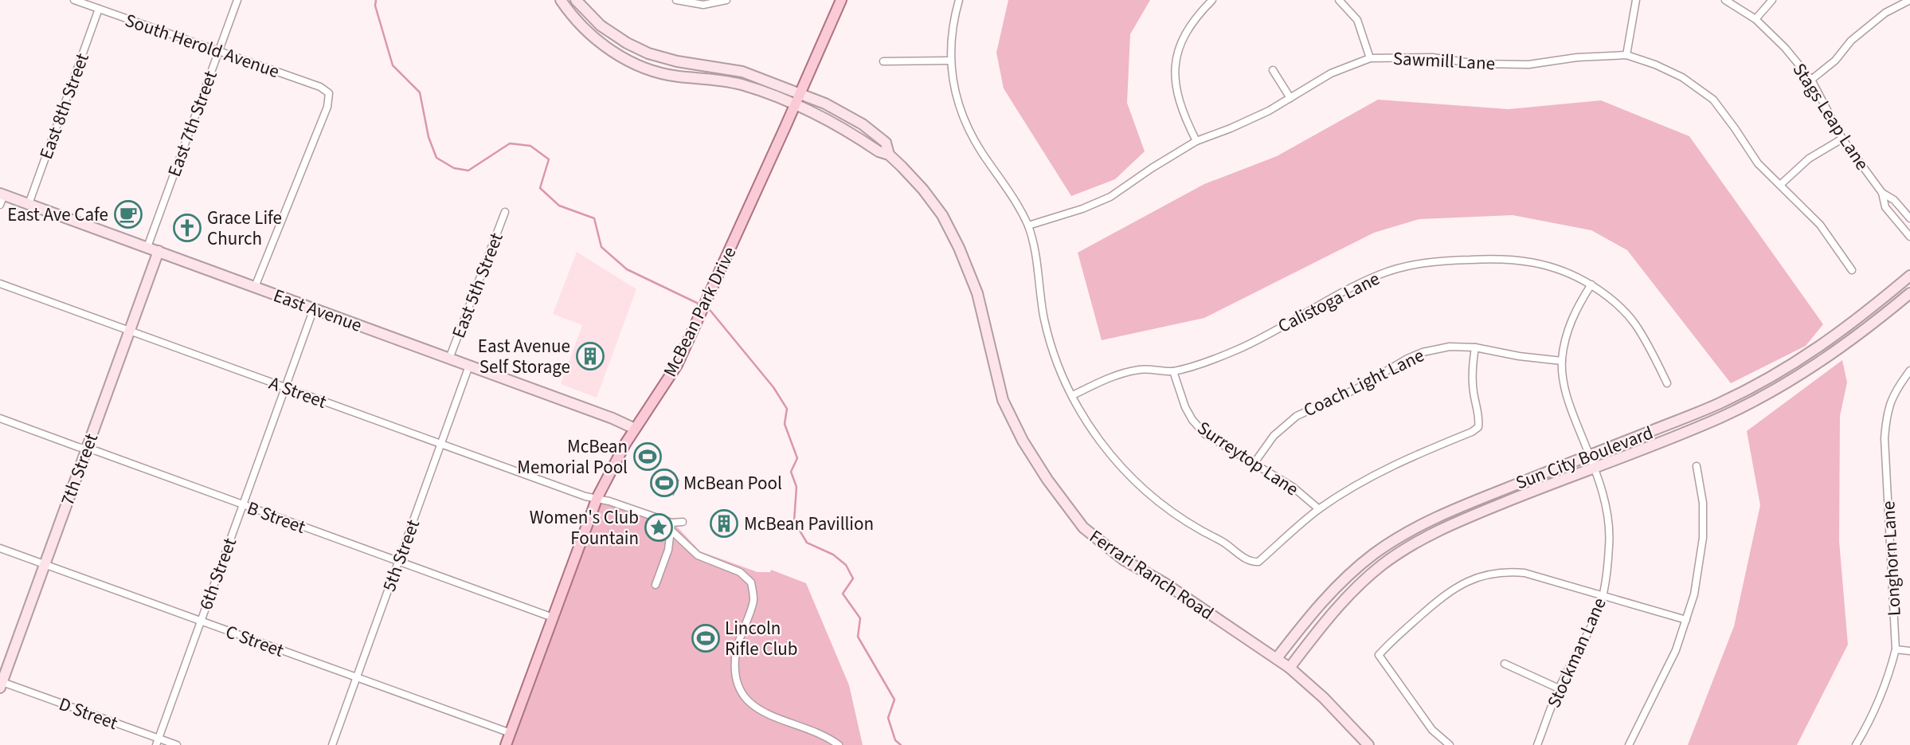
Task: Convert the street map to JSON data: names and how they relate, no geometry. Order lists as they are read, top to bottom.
{
  "streets": {
    "main road": ["McBean Park Drive"],
    "street": [
      "South Herold Avenue",
      "Sawmill Lane",
      "East 8th Street",
      "Stags Leap Lane",
      "East 7th Street",
      "East 5th Street",
      "Calistoga Lane",
      "East Avenue",
      "Coach Light Lane",
      "A Street",
      "Sun City Boulevard",
      "Surreytop Lane",
      "7th Street",
      "B Street",
      "5th Street",
      "Longhorn Lane",
      "6th Street",
      "Ferrari Ranch Road",
      "C Street",
      "Stockman Lane",
      "D Street"
    ]
  },
  "crossings": [
    ["South Herold Avenue", "East 8th Street"],
    ["South Herold Avenue", "East 7th Street"],
    ["South Herold Avenue", "East Avenue"],
    ["East 8th Street", "East Avenue"],
    ["East 7th Street", "East Avenue"],
    ["East 5th Street", "East Avenue"],
    ["Calistoga Lane", "Surreytop Lane"],
    ["Calistoga Lane", "Stockman Lane"],
    ["East Avenue", "McBean Park Drive"],
    ["East Avenue", "7th Street"],
    ["East Avenue", "5th Street"],
    ["East Avenue", "6th Street"],
    ["McBean Park Drive", "A Street"],
    ["McBean Park Drive", "B Street"],
    ["McBean Park Drive", "Ferrari Ranch Road"],
    ["McBean Park Drive", "C Street"],
    ["Coach Light Lane", "Surreytop Lane"],
    ["Coach Light Lane", "Stockman Lane"],
    ["A Street", "7th Street"],
    ["A Street", "5th Street"],
    ["A Street", "6th Street"],
    ["Sun City Boulevard", "Ferrari Ranch Road"],
    ["Sun City Boulevard", "Stockman Lane"],
    ["7th Street", "B Street"],
    ["7th Street", "C Street"],
    ["7th Street", "D Street"],
    ["B Street", "5th Street"],
    ["B Street", "6th Street"],
    ["5th Street", "C Street"],
    ["6th Street", "C Street"],
    ["6th Street", "D Street"]
  ],
  "places": {
    "cafe": ["East Ave Cafe"],
    "church": ["Grace Life Church"],
    "building": ["East Avenue Self Storage", "McBean Pavillion"],
    "sports": ["McBean Memorial Pool", "McBean Pool", "Lincoln Rifle Club"],
    "place": ["Women's Club Fountain"]
  }
}
